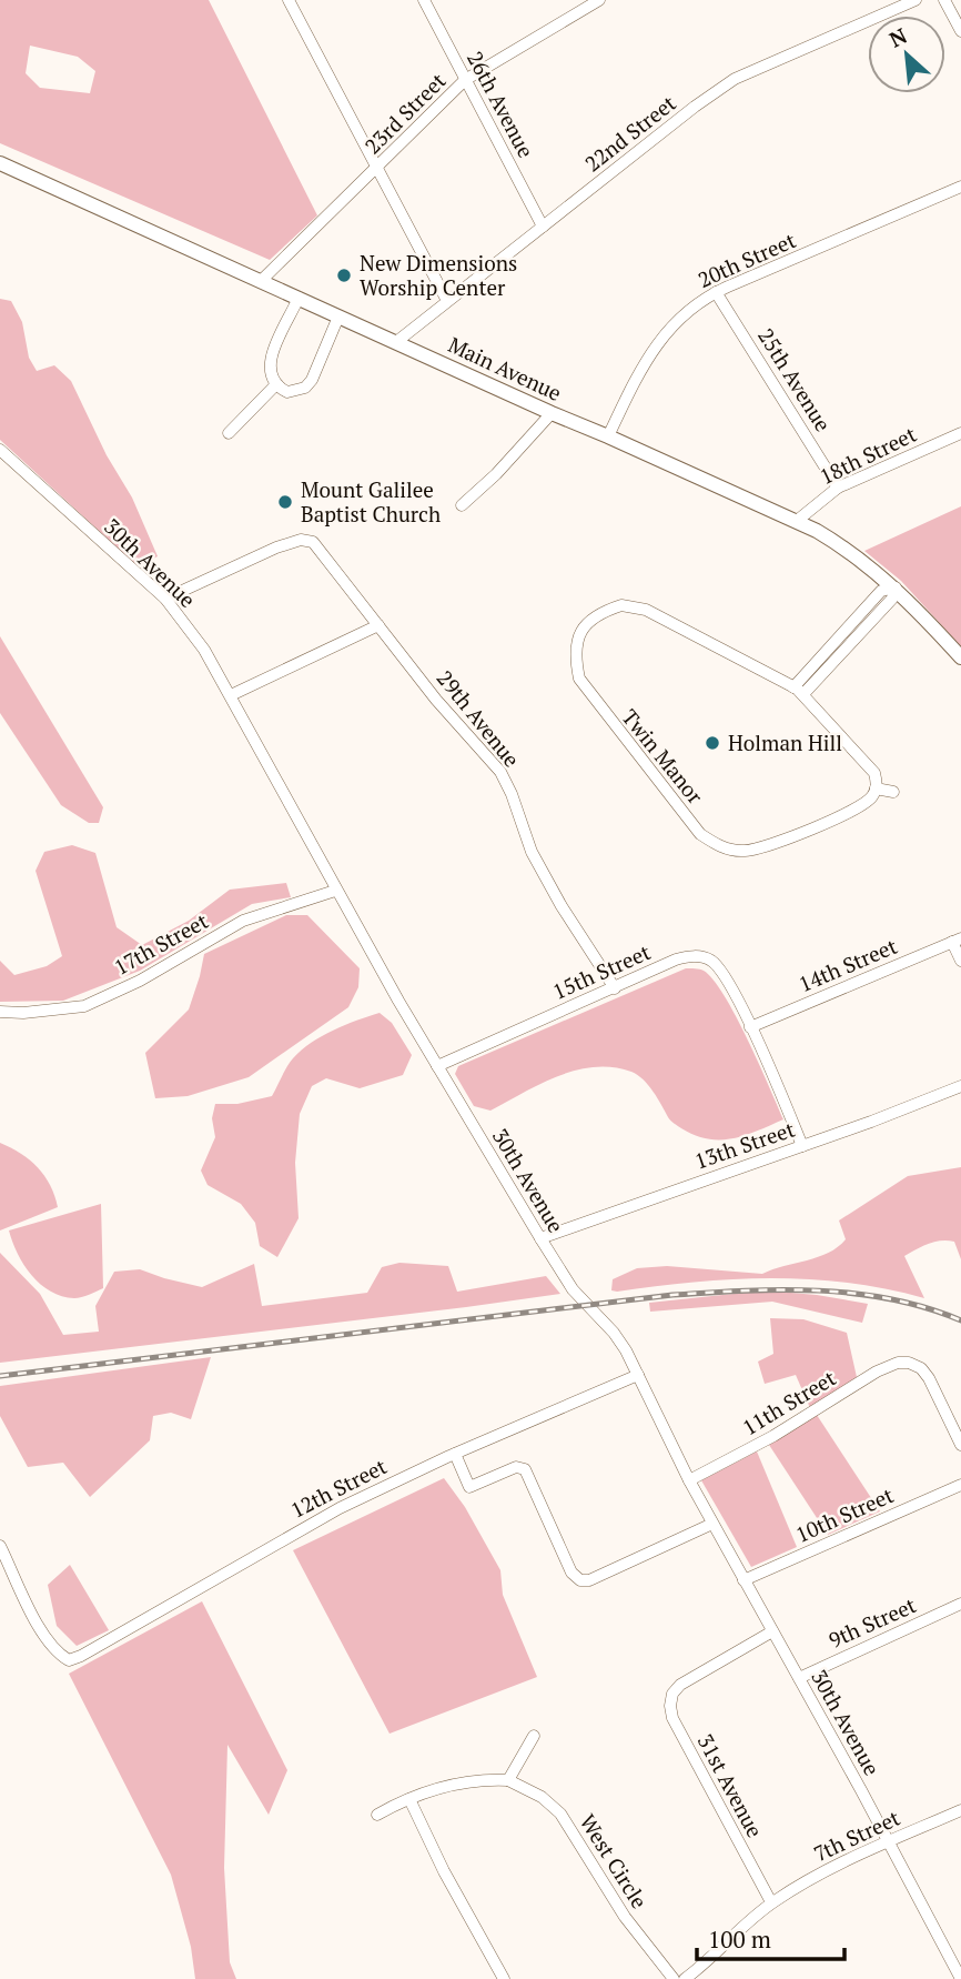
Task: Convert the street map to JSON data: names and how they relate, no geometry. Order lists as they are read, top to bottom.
{
  "streets": {
    "main road": ["Main Avenue"],
    "street": [
      "26th Avenue",
      "23rd Street",
      "22nd Street",
      "20th Street",
      "25th Avenue",
      "18th Street",
      "30th Avenue",
      "29th Avenue",
      "Twin Manor",
      "17th Street",
      "14th Street",
      "15th Street",
      "13th Street",
      "11th Street",
      "12th Street",
      "10th Street",
      "9th Street",
      "31st Avenue",
      "7th Street",
      "West Circle"
    ]
  },
  "crossings": [
    ["26th Avenue", "23rd Street"],
    ["26th Avenue", "22nd Street"],
    ["23rd Street", "Main Avenue"],
    ["22nd Street", "Main Avenue"],
    ["20th Street", "Main Avenue"],
    ["20th Street", "25th Avenue"],
    ["Main Avenue", "18th Street"],
    ["25th Avenue", "18th Street"],
    ["30th Avenue", "29th Avenue"],
    ["30th Avenue", "17th Street"],
    ["30th Avenue", "15th Street"],
    ["30th Avenue", "13th Street"],
    ["30th Avenue", "11th Street"],
    ["30th Avenue", "12th Street"],
    ["30th Avenue", "10th Street"],
    ["30th Avenue", "9th Street"],
    ["30th Avenue", "31st Avenue"],
    ["30th Avenue", "7th Street"],
    ["29th Avenue", "15th Street"],
    ["14th Street", "15th Street"],
    ["31st Avenue", "7th Street"]
  ],
  "places": ["New Dimensions Worship Center", "Mount Galilee Baptist Church", "Holman Hill"],
  "scale_bar": "100 m",
  "north": "top left"
}
